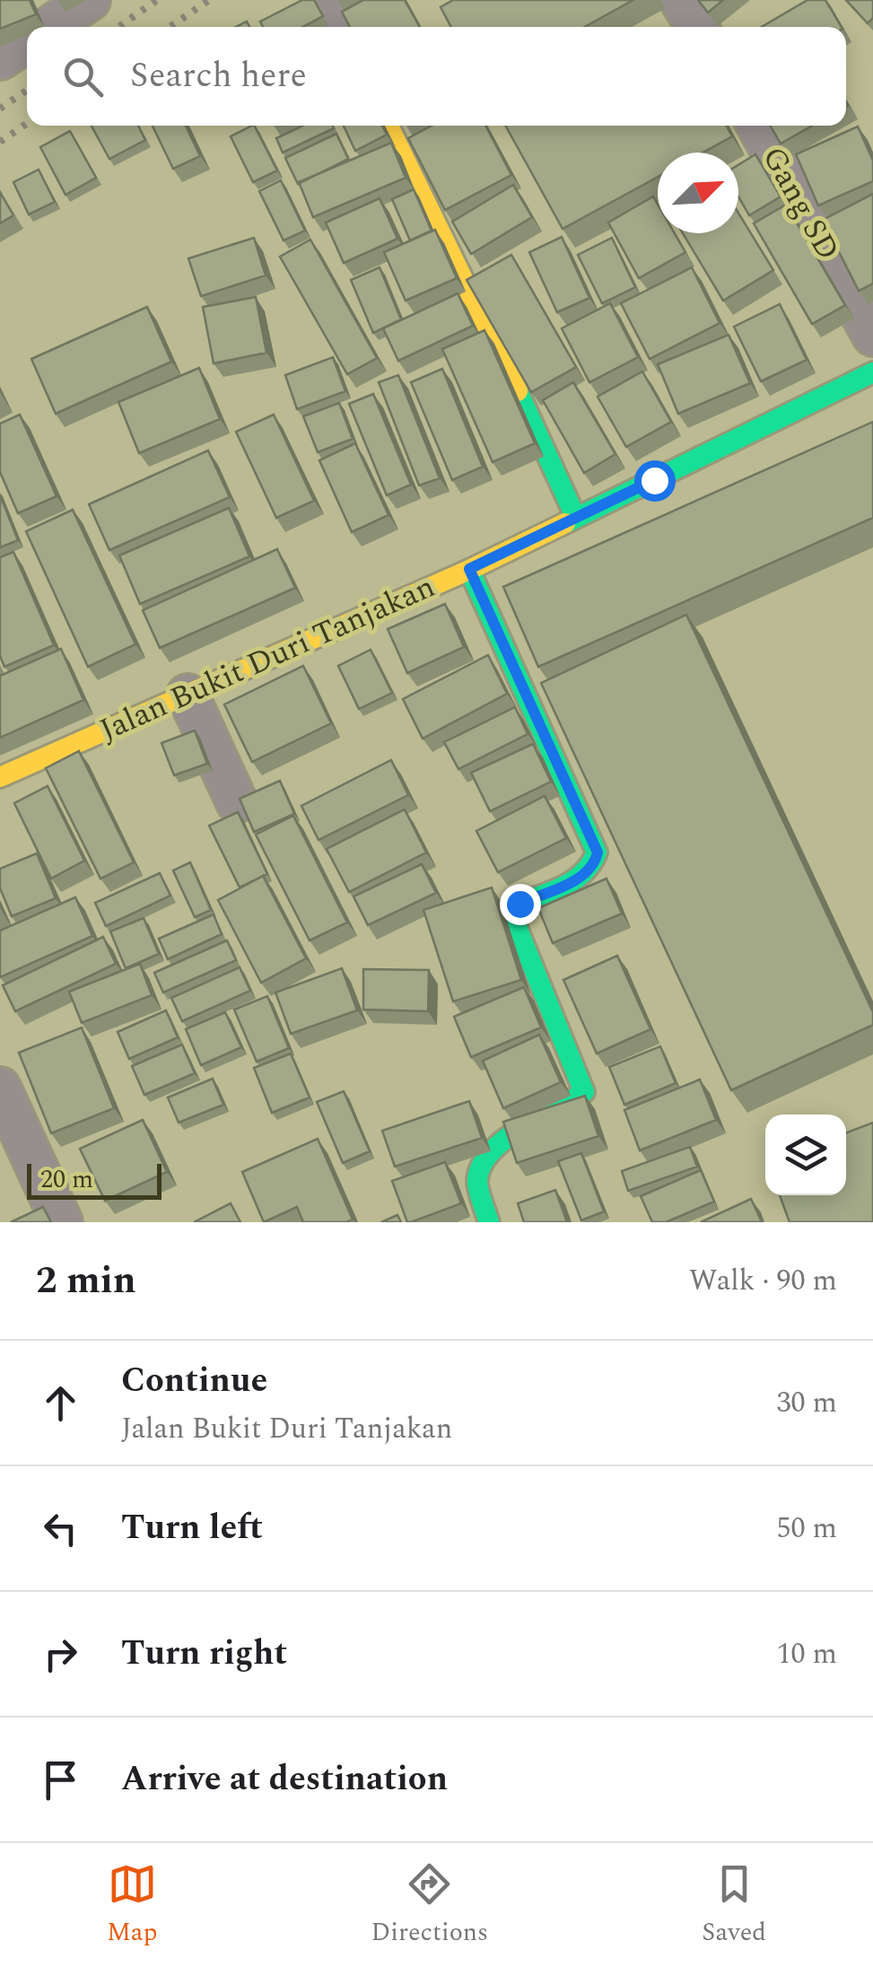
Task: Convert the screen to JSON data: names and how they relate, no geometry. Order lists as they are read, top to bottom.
{
  "streets": {
    "street": ["Gang SD", "Jalan Bukit Duri Tanjakan"]
  },
  "scale_bar": "20 m",
  "north": "top right",
  "page": {
    "search": "Search here",
    "scale": "20 m",
    "heading": ["2 min", "Walk · 90 m"],
    "list": [
      ["Continue", "Jalan Bukit Duri Tanjakan", "30 m"],
      ["Turn left", "50 m"],
      ["Turn right", "10 m"],
      "Arrive at destination"
    ],
    "nav": ["Map", "Directions", "Saved"]
  }
}
